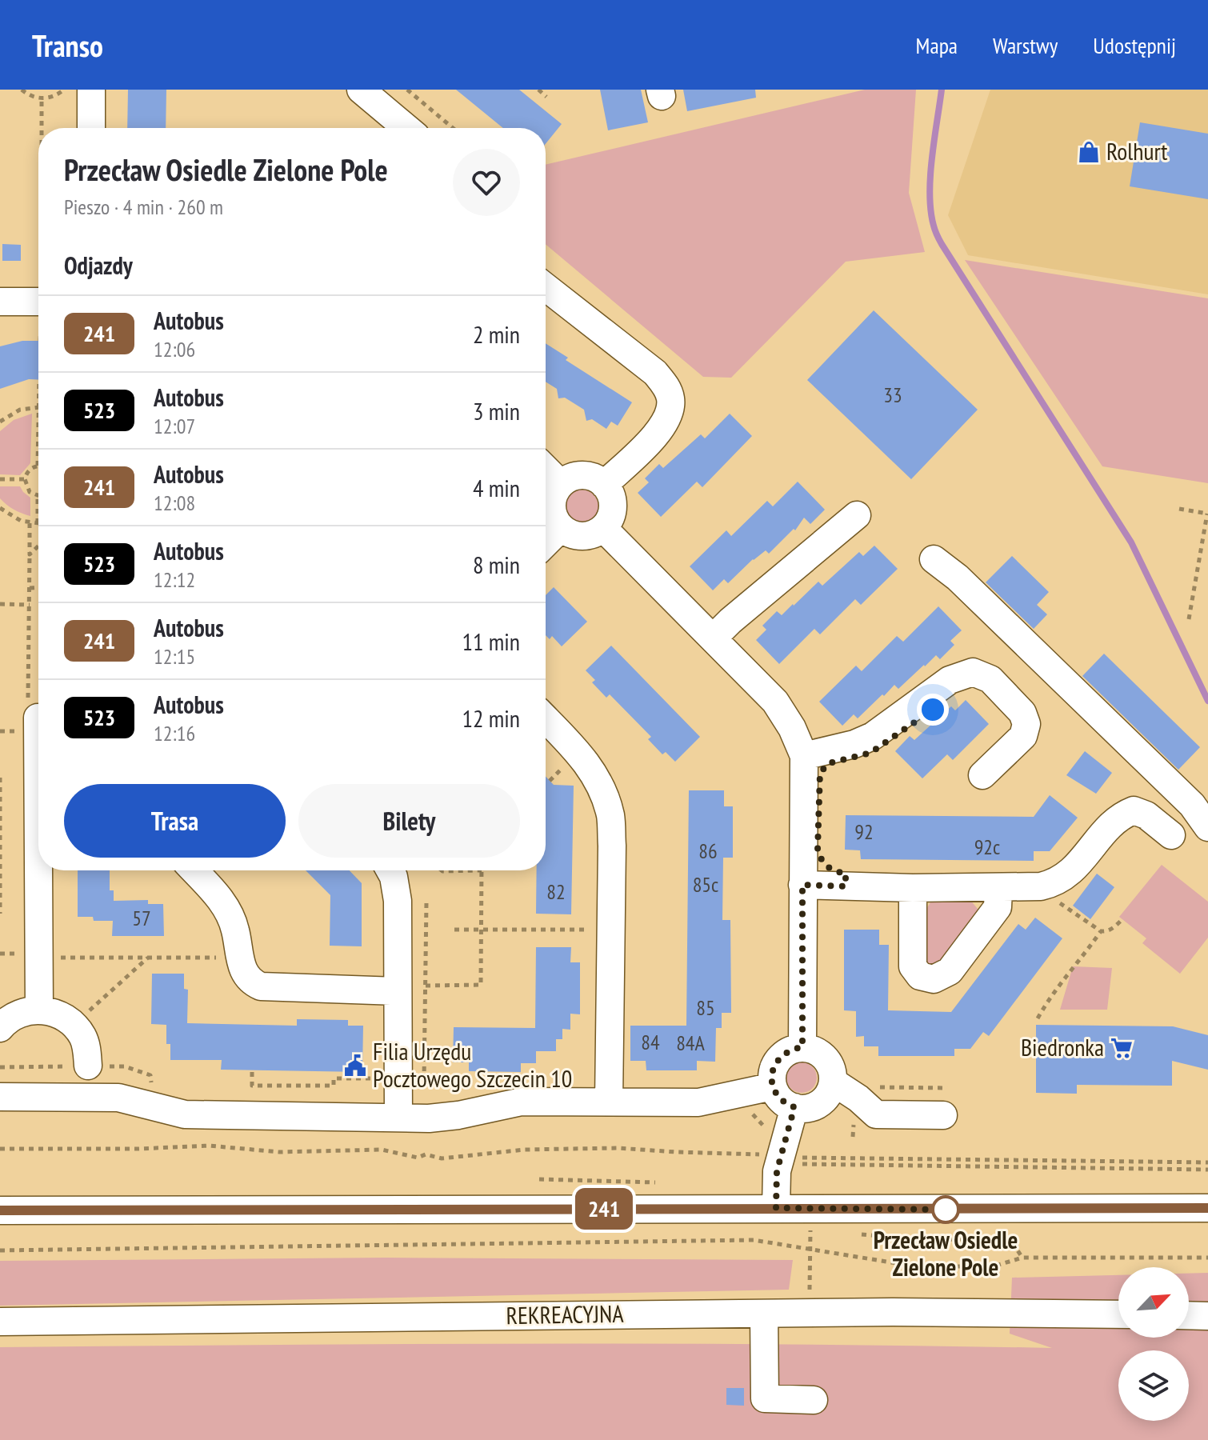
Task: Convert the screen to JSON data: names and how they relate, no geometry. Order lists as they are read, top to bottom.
{
  "streets": {
    "street": ["REKREACYJNA"]
  },
  "places": {
    "shop": ["Rolhurt"],
    "supermarket": ["Biedronka"],
    "public building": ["Filia Urzędu Pocztowego Szczecin 10"],
    "other": ["Przecław Osiedle Zielone Pole"]
  },
  "lines": ["bus line 241"],
  "house_numbers": [
    "33",
    "92",
    "92c",
    "86",
    "85c",
    "82",
    "57",
    "85",
    "84",
    "84A"
  ],
  "north": "top right",
  "page": {
    "header": "Transo",
    "nav": ["Mapa", "Warstwy", "Udostępnij"],
    "on_map": "241",
    "heading": [
      ["Przecław Osiedle Zielone Pole", "Pieszo · 4 min · 260 m"],
      "Odjazdy"
    ],
    "list": [
      {
        "mark": "241",
        "name": "Autobus",
        "note": "12:06",
        "value": "2 min"
      },
      {
        "mark": "523",
        "name": "Autobus",
        "note": "12:07",
        "value": "3 min"
      },
      {
        "mark": "241",
        "name": "Autobus",
        "note": "12:08",
        "value": "4 min"
      },
      {
        "mark": "523",
        "name": "Autobus",
        "note": "12:12",
        "value": "8 min"
      },
      {
        "mark": "241",
        "name": "Autobus",
        "note": "12:15",
        "value": "11 min"
      },
      {
        "mark": "523",
        "name": "Autobus",
        "note": "12:16",
        "value": "12 min"
      }
    ],
    "buttons": ["Trasa", "Bilety"]
  }
}
